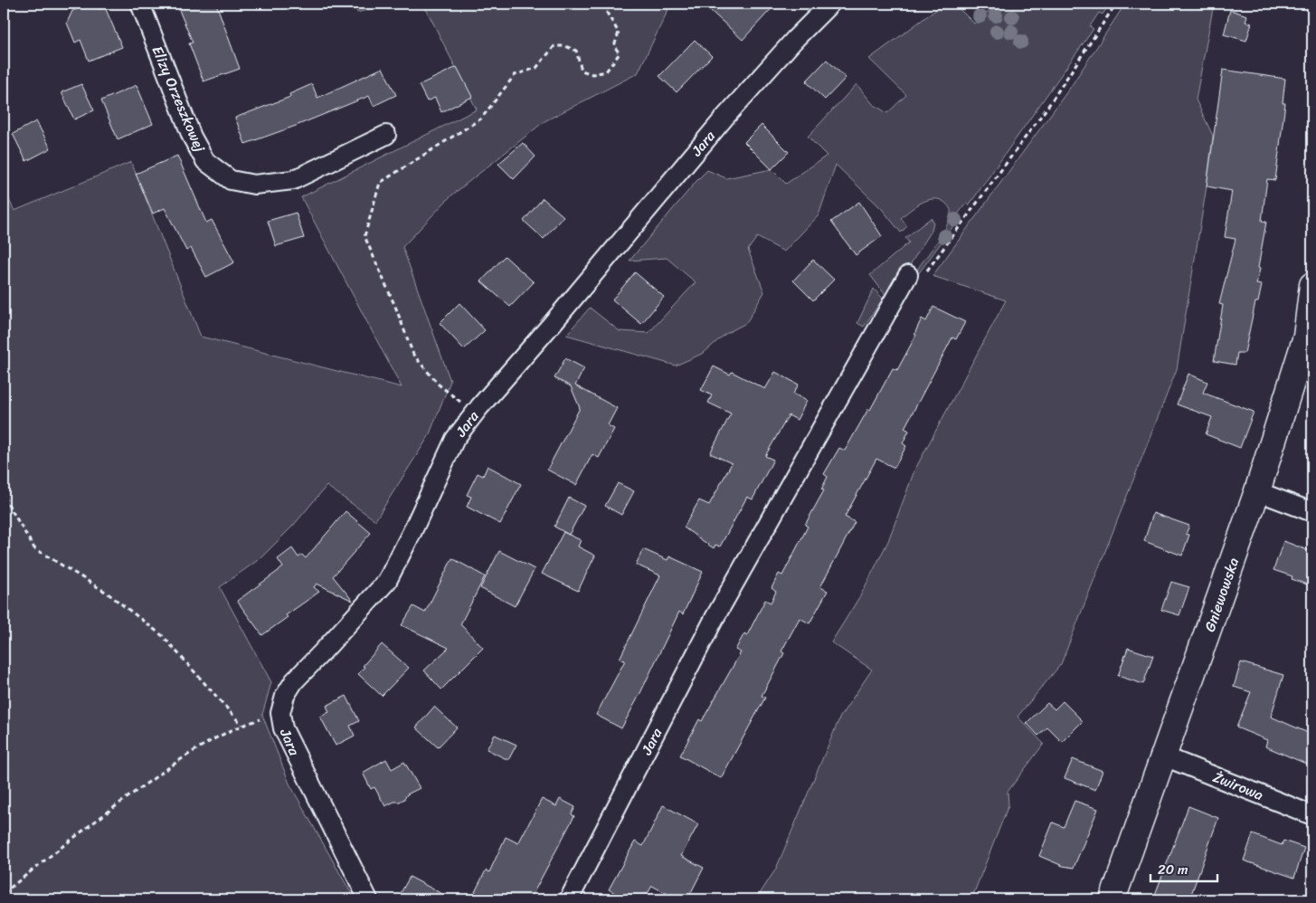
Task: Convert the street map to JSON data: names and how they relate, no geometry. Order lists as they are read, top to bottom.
{
  "streets": {
    "street": [
      "Elizy Orzeszkowej",
      "Jara",
      "Gniewowska",
      "Żwirowa"
    ]
  },
  "crossings": [
    ["Gniewowska", "Żwirowa"]
  ],
  "scale_bar": "20 m"
}
